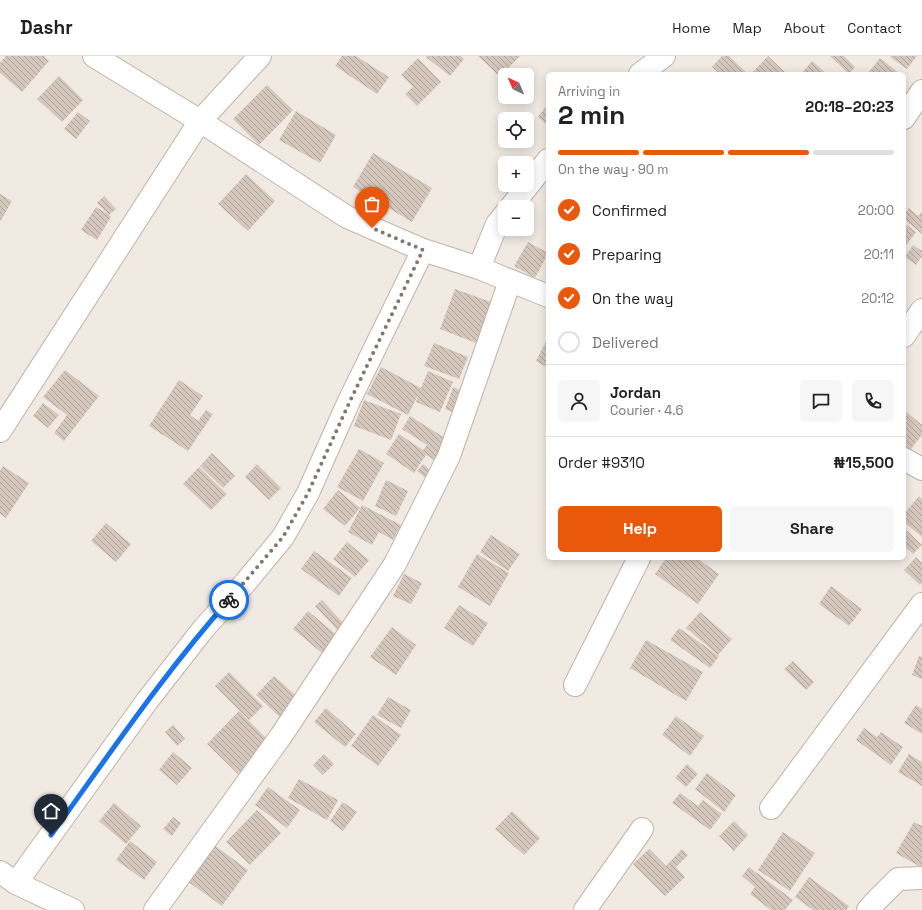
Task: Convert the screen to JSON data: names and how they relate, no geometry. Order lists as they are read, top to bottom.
{
  "north": "top left",
  "page": {
    "header": "Dashr",
    "nav": [
      "Home",
      "Map",
      "About",
      "Contact"
    ],
    "map_buttons": ["+", "−"],
    "heading": ["2 min", "Arriving in", "20:18–20:23"],
    "panel": [
      "Jordan",
      "Courier · 4.6",
      "Order #9310",
      "₦15,500"
    ],
    "bar": "On the way · 90 m",
    "list": [
      ["Confirmed", "20:00"],
      ["Preparing", "20:11"],
      ["On the way", "20:12"],
      "Delivered"
    ],
    "buttons": ["Help", "Share"]
  }
}
